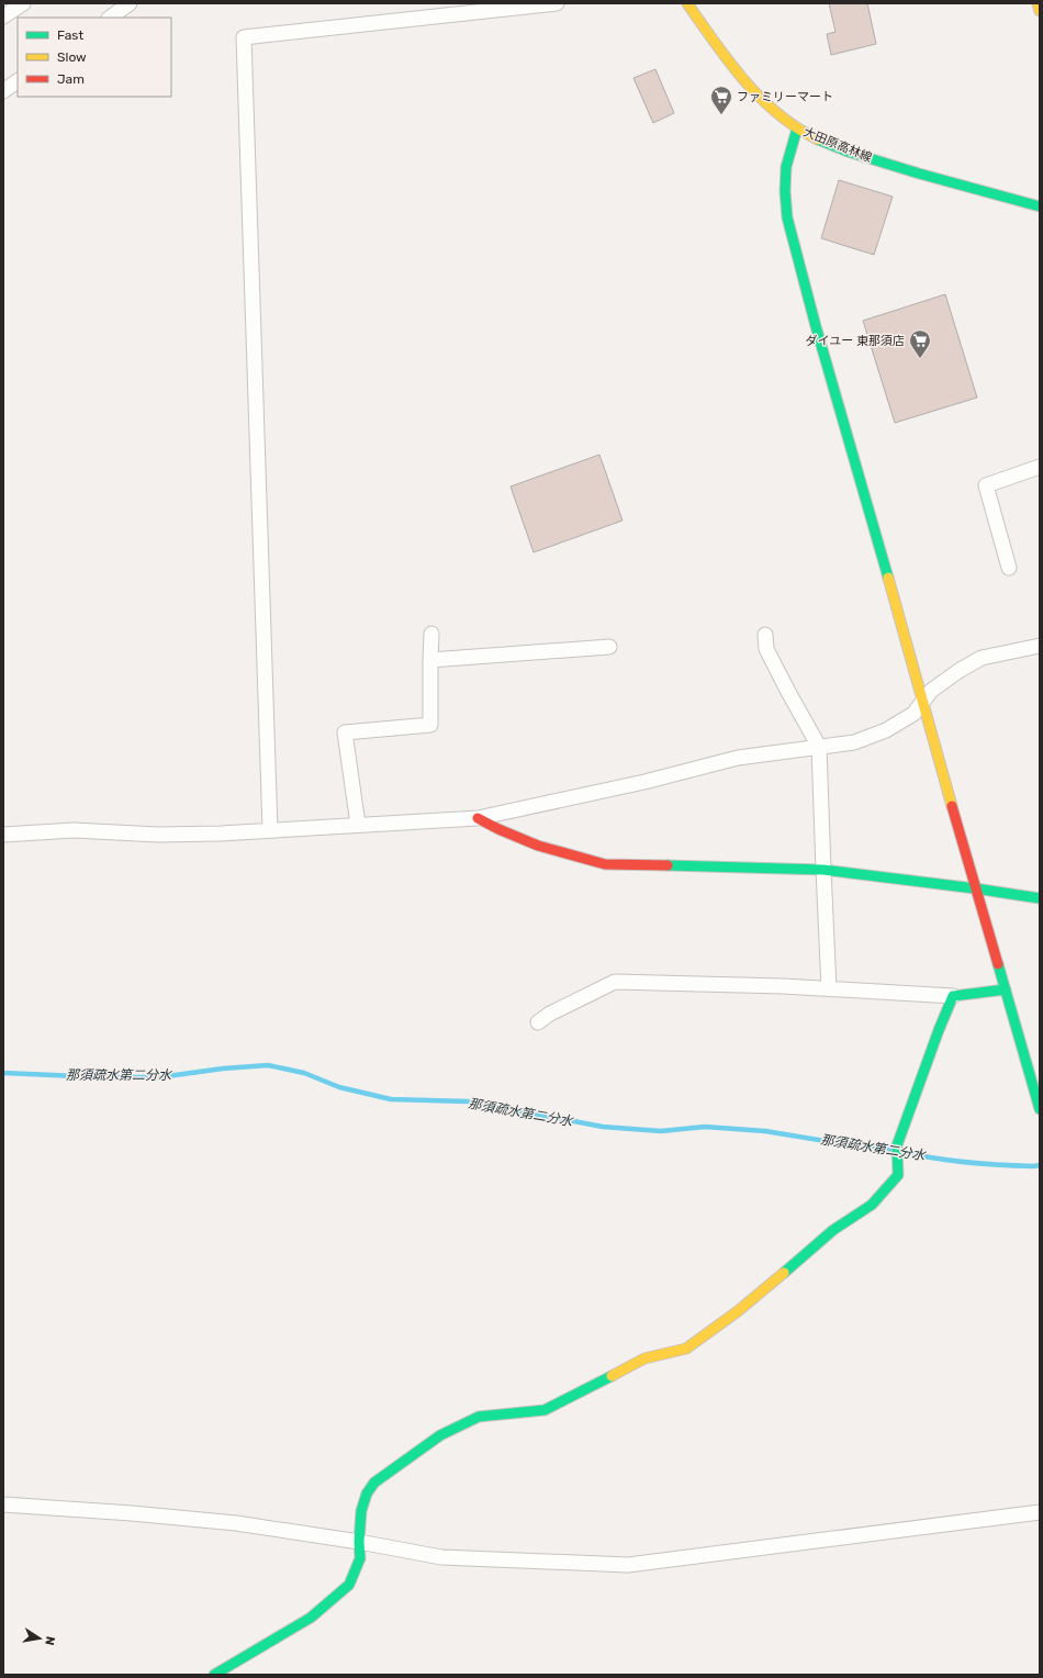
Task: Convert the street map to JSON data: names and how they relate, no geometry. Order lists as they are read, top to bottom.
{
  "streets": {
    "main road": ["大田原高林線"]
  },
  "water": ["那須疏水第二分水"],
  "places": {
    "supermarket": ["ファミリーマート", "ダイユー 東那須店"]
  },
  "legend": ["Fast", "Slow", "Jam"],
  "north": "right"
}
